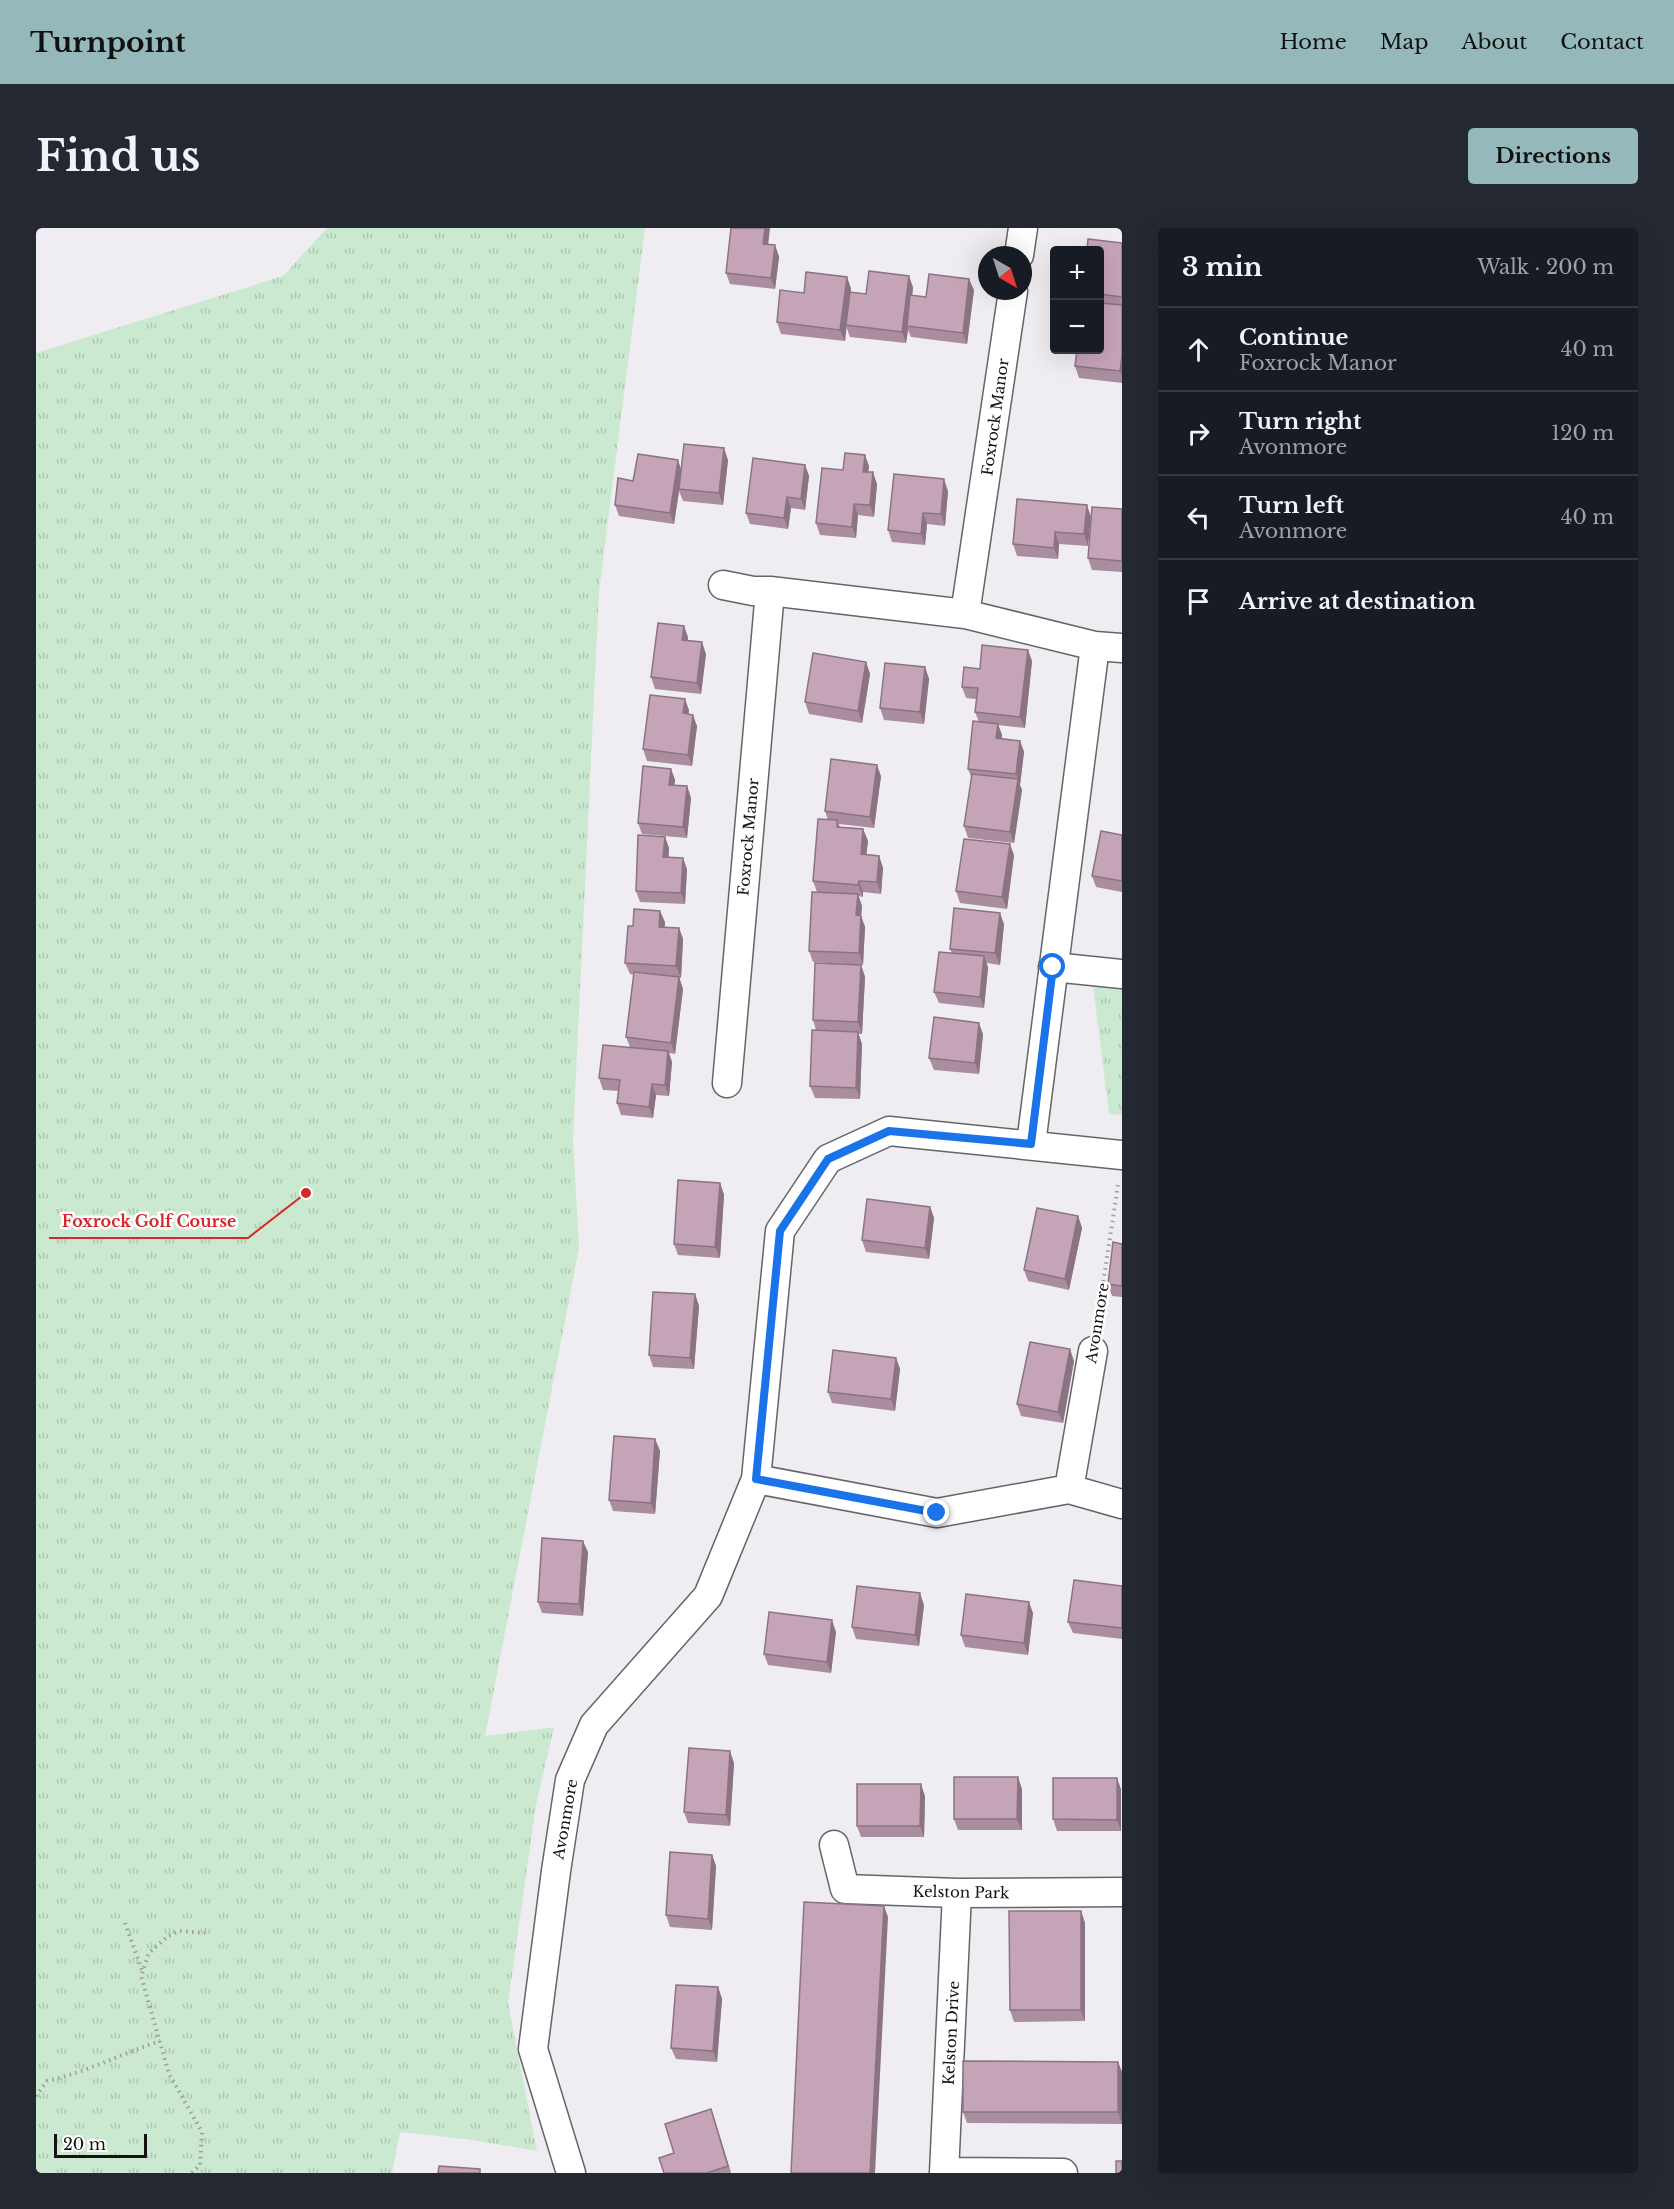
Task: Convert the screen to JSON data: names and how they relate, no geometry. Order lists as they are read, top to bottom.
{
  "streets": {
    "street": [
      "Foxrock Manor",
      "Avonmore",
      "Kelston Park",
      "Kelston Drive"
    ]
  },
  "crossings": [
    ["Kelston Park", "Kelston Drive"]
  ],
  "places": ["Foxrock Golf Course"],
  "scale_bar": "20 m",
  "north": "bottom right",
  "page": {
    "header": "Turnpoint",
    "nav": [
      "Home",
      "Map",
      "About",
      "Contact"
    ],
    "buttons": "Directions",
    "title": "Find us",
    "heading": ["3 min", "Walk · 200 m"],
    "map_buttons": ["+", "−"],
    "list": [
      ["Continue", "Foxrock Manor", "40 m"],
      ["Turn right", "Avonmore", "120 m"],
      ["Turn left", "Avonmore", "40 m"],
      "Arrive at destination"
    ],
    "scale": "20 m"
  }
}
